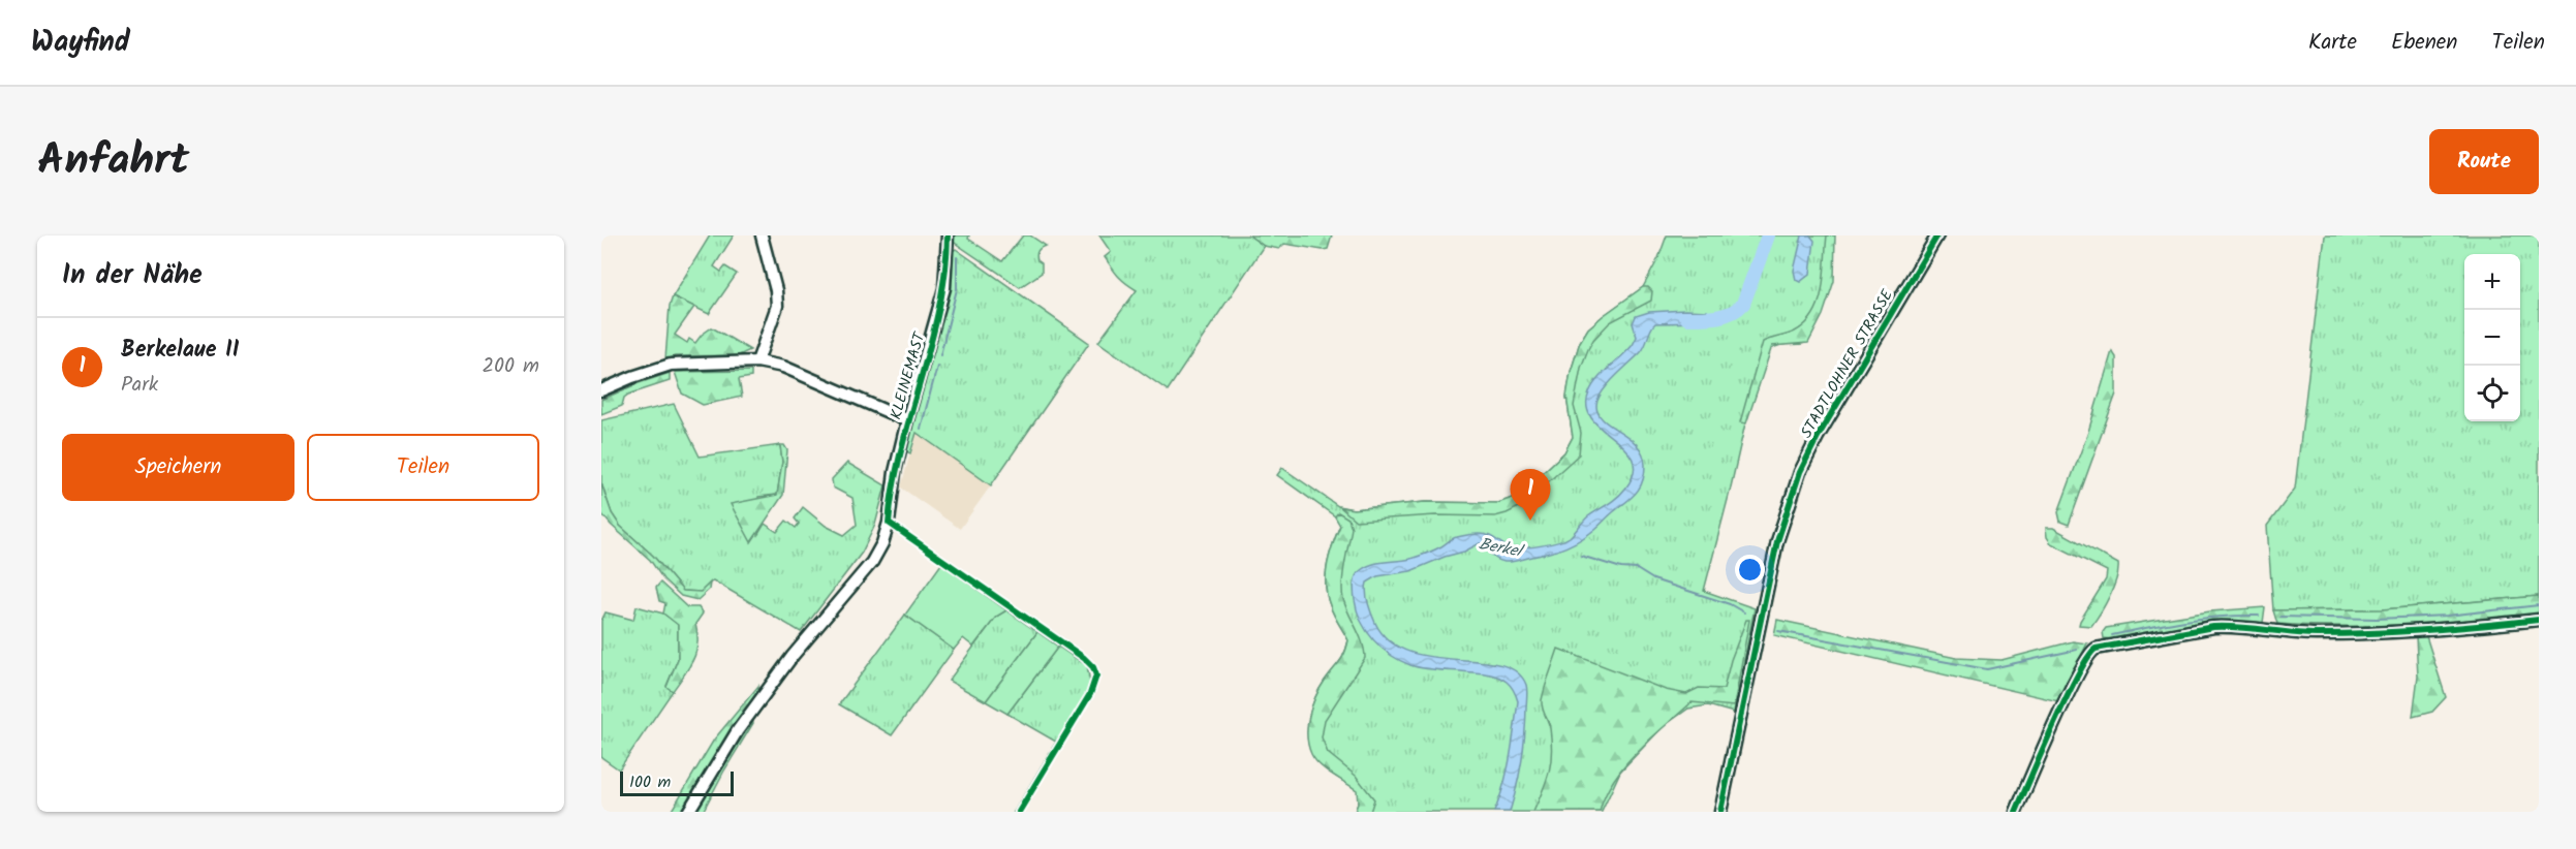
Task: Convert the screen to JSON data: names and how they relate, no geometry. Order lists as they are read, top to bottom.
{
  "streets": {
    "street": ["STADTLOHNER STRASSE", "KLEINEMAST"]
  },
  "water": ["Berkel"],
  "scale_bar": "100 m",
  "page": {
    "header": "Wayfind",
    "nav": ["Karte", "Ebenen", "Teilen"],
    "title": "Anfahrt",
    "buttons": [
      "Route",
      ["Speichern", "Teilen"]
    ],
    "heading": "In der Nähe",
    "map_buttons": ["+", "−"],
    "list": [
      {
        "mark": "1",
        "name": "Berkelaue II",
        "note": "Park",
        "value": "200 m"
      }
    ],
    "pins": "1",
    "scale": "100 m"
  }
}
